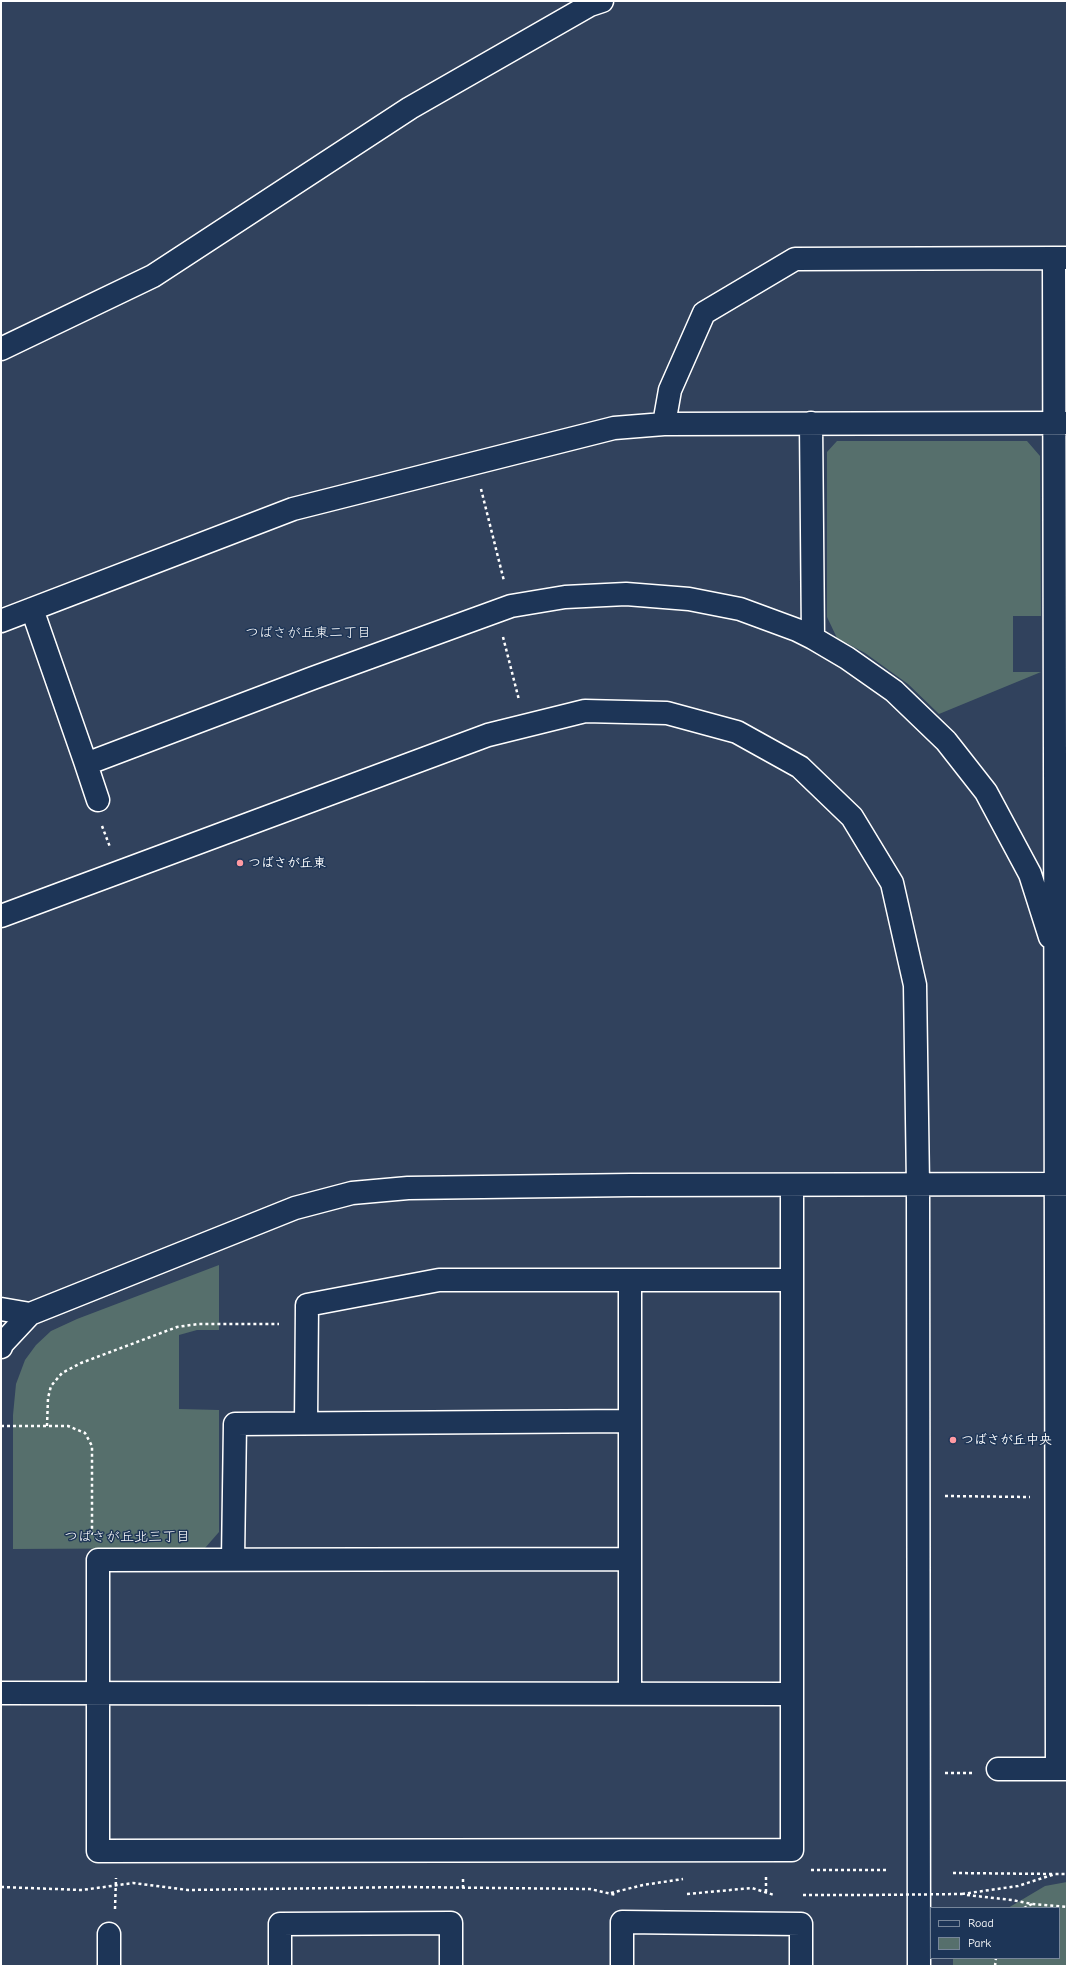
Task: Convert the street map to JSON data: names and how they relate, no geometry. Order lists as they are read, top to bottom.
{
  "districts": ["つばさが丘東二丁目", "つばさが丘北三丁目"],
  "places": ["つばさが丘東", "つばさが丘中央"],
  "legend": ["Road", "Park"]
}
